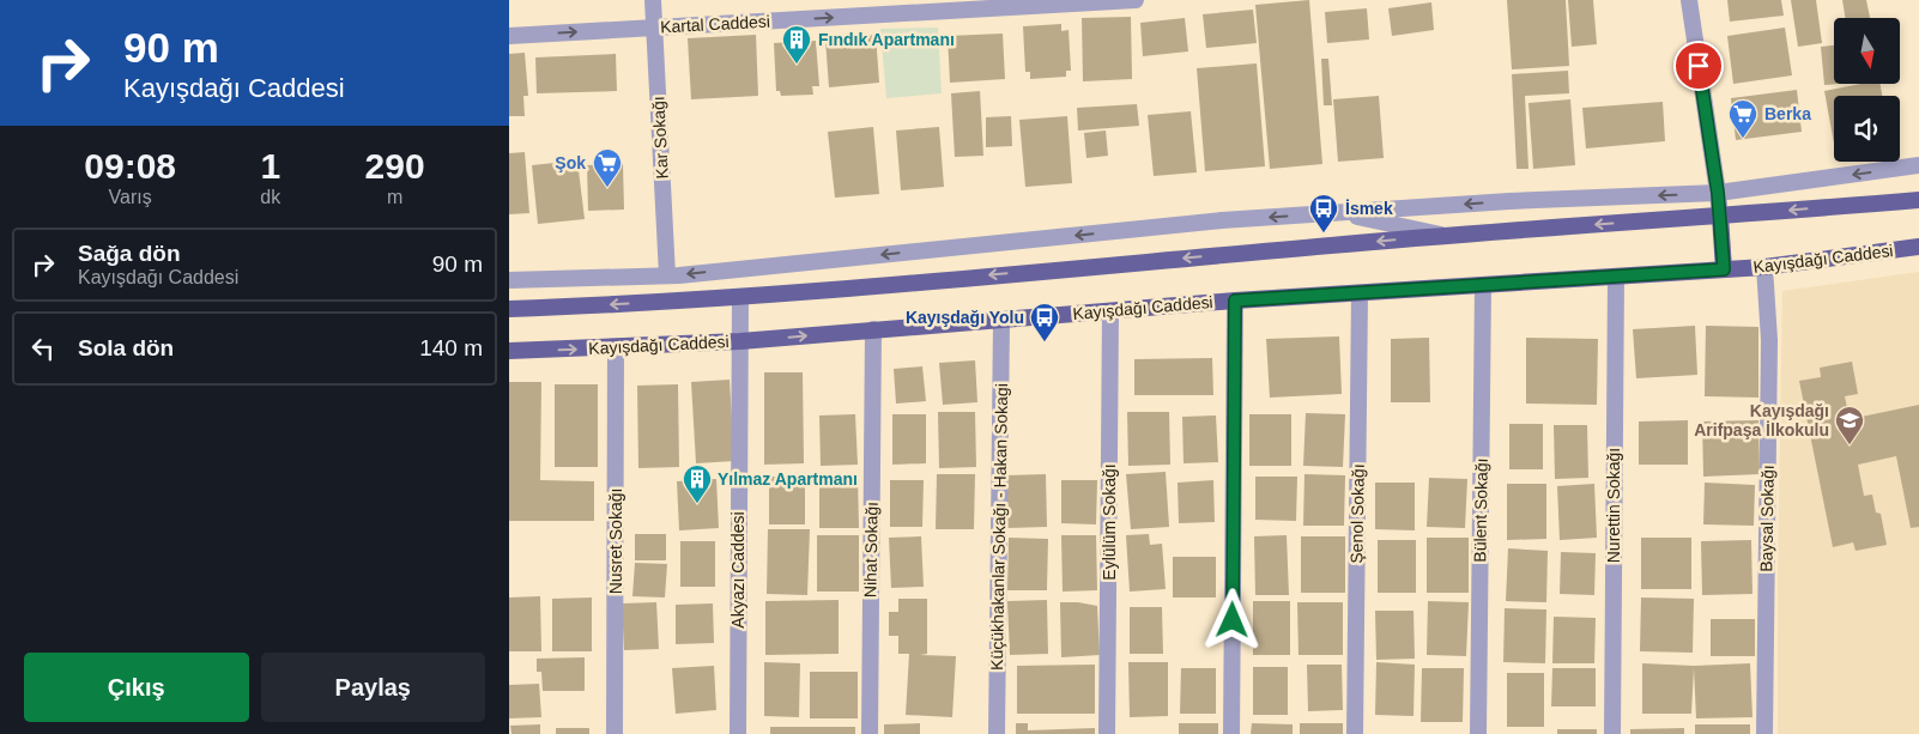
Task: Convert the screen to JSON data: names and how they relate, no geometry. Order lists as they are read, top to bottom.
{
  "streets": {
    "main road": ["Kayışdağı Caddesi"],
    "street": [
      "Kartal Caddesi",
      "Kar Sokağı",
      "Nurettin Sokağı",
      "Bülent Sokağı",
      "Şenol Sokağı",
      "Baysal Sokağı",
      "Eylülüm Sokağı",
      "Küçükhakanlar Sokağı - Hakan Sokagi",
      "Nusret Sokağı",
      "Nihat Sokağı",
      "Akyazı Caddesi"
    ]
  },
  "crossings": [
    ["Kartal Caddesi", "Kar Sokağı"],
    ["Kayışdağı Caddesi", "Nurettin Sokağı"],
    ["Kayışdağı Caddesi", "Bülent Sokağı"],
    ["Kayışdağı Caddesi", "Şenol Sokağı"],
    ["Kayışdağı Caddesi", "Baysal Sokağı"],
    ["Kayışdağı Caddesi", "Eylülüm Sokağı"],
    ["Kayışdağı Caddesi", "Küçükhakanlar Sokağı - Hakan Sokagi"],
    ["Kayışdağı Caddesi", "Nusret Sokağı"],
    ["Kayışdağı Caddesi", "Nihat Sokağı"],
    ["Kayışdağı Caddesi", "Akyazı Caddesi"]
  ],
  "one_way": ["Kartal Caddesi"],
  "places": {
    "building": ["Fındık Apartmanı", "Yılmaz Apartmanı"],
    "supermarket": ["Berka", "Şok"],
    "bus stop": ["İsmek", "Kayışdağı Yolu"],
    "school or university": ["Kayışdağı Arifpaşa İlkokulu"]
  },
  "north": "bottom",
  "page": {
    "turn": ["90 m", "Kayışdağı Caddesi"],
    "eta": [
      "09:08",
      "Varış",
      "1",
      "dk",
      "290",
      "m"
    ],
    "list": [
      {
        "name": "Sağa dön",
        "note": "Kayışdağı Caddesi",
        "value": "90 m"
      },
      {
        "name": "Sola dön",
        "value": "140 m"
      }
    ],
    "buttons": ["Çıkış", "Paylaş"]
  }
}
